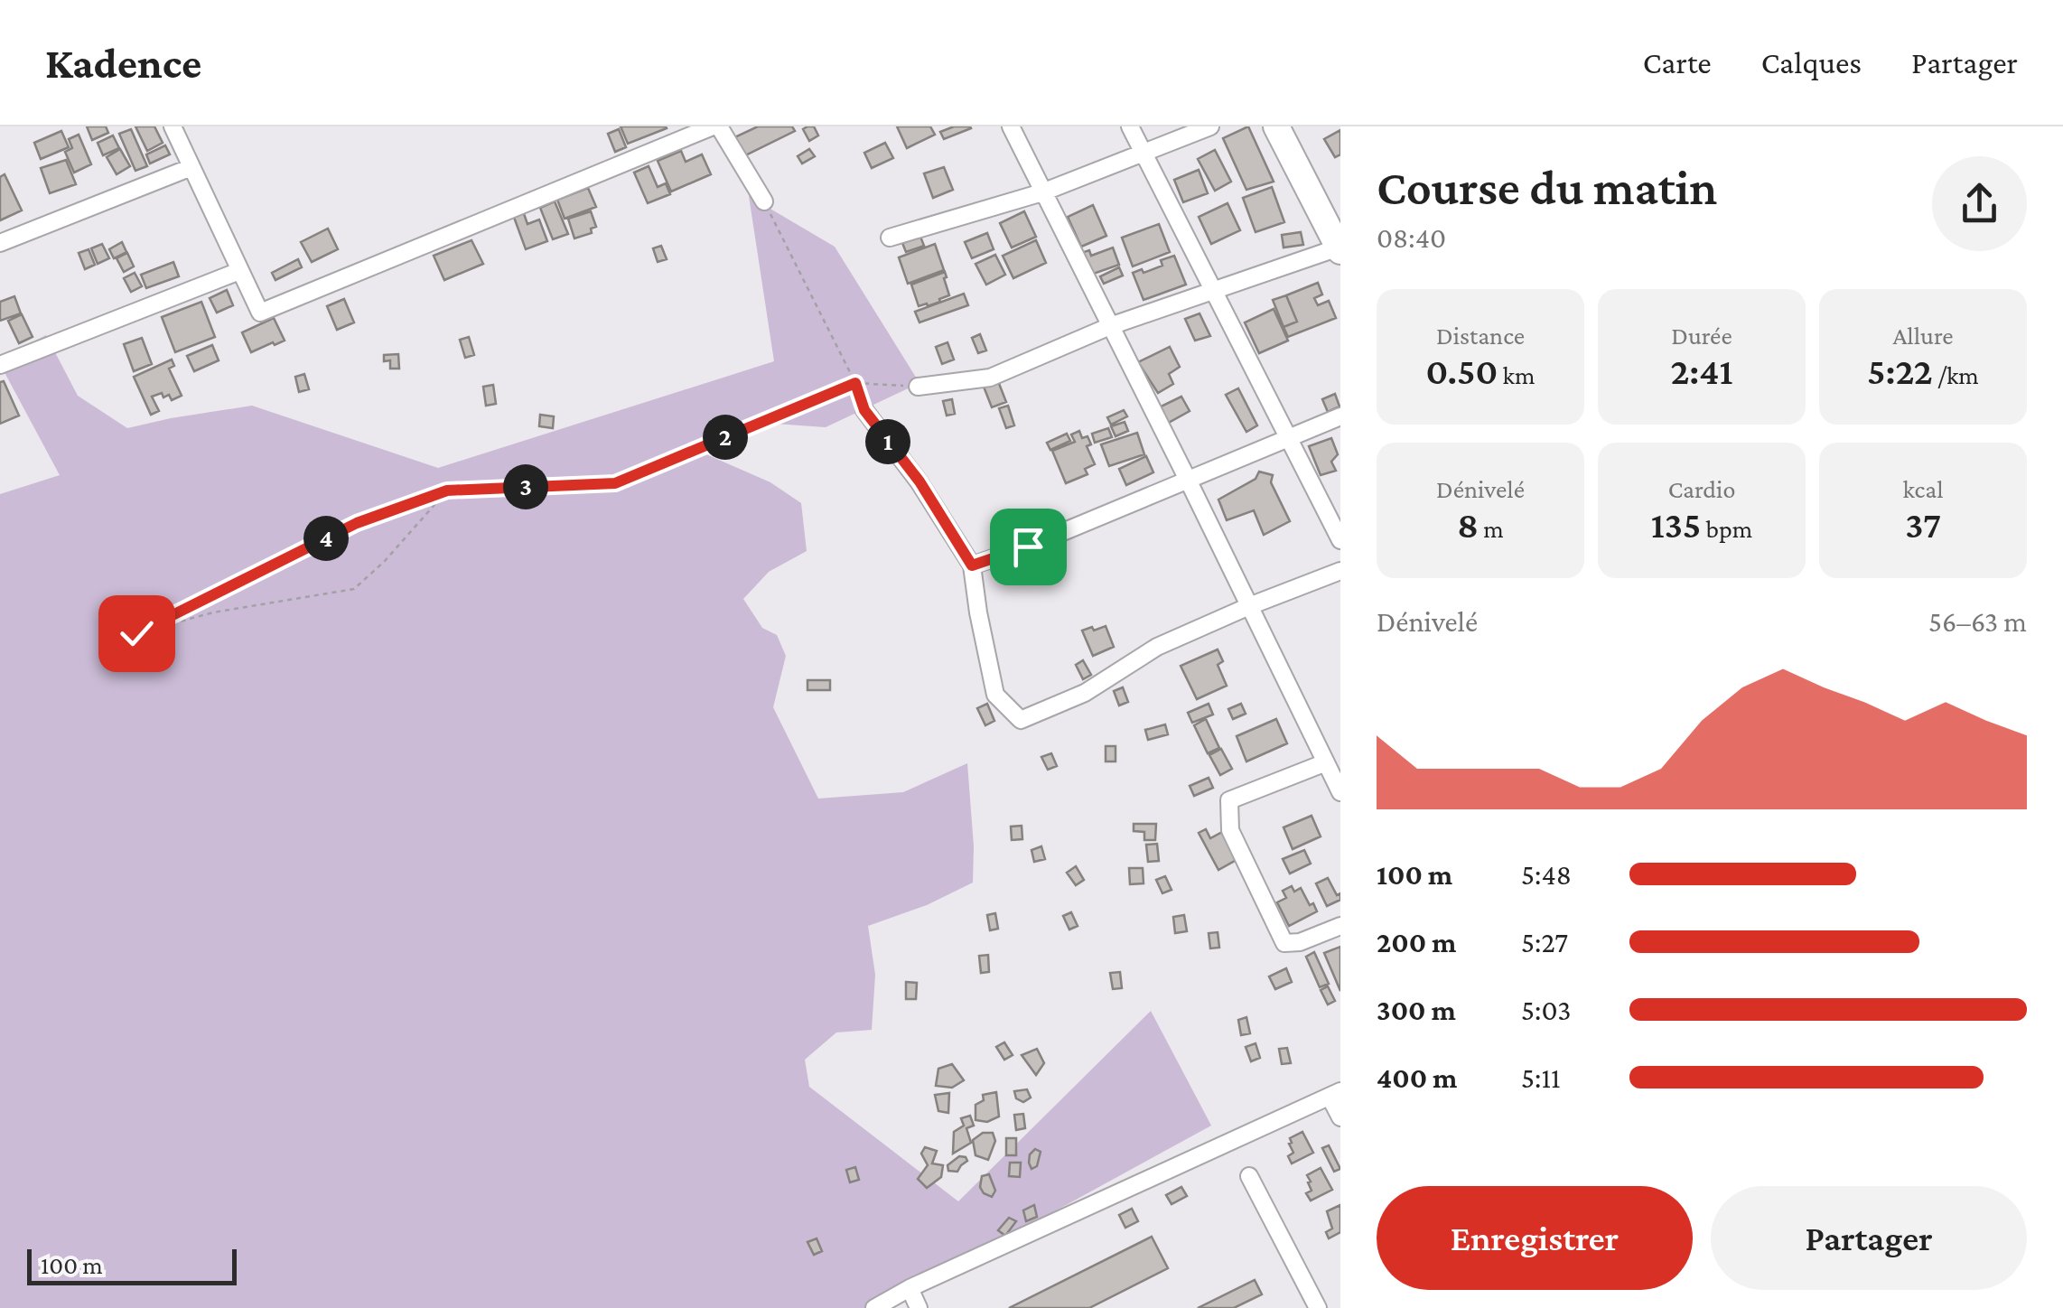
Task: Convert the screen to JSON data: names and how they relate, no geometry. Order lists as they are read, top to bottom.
{
  "scale_bar": "100 m",
  "page": {
    "header": "Kadence",
    "nav": ["Carte", "Calques", "Partager"],
    "heading": ["Course du matin", "08:40"],
    "stats": [
      ["Distance", "0.50 km"],
      ["Durée", "2:41"],
      ["Allure", "5:22 /km"],
      ["Dénivelé", "8 m"],
      ["Cardio", "135 bpm"],
      ["kcal", "37"]
    ],
    "pins": [
      "2",
      "1",
      "3",
      "4"
    ],
    "chart": ["Dénivelé", "56–63 m"],
    "list": [
      {
        "name": "100 m",
        "note": "5:48"
      },
      {
        "name": "200 m",
        "note": "5:27"
      },
      {
        "name": "300 m",
        "note": "5:03"
      },
      {
        "name": "400 m",
        "note": "5:11"
      }
    ],
    "buttons": ["Enregistrer", "Partager"],
    "scale": "100 m"
  }
}
